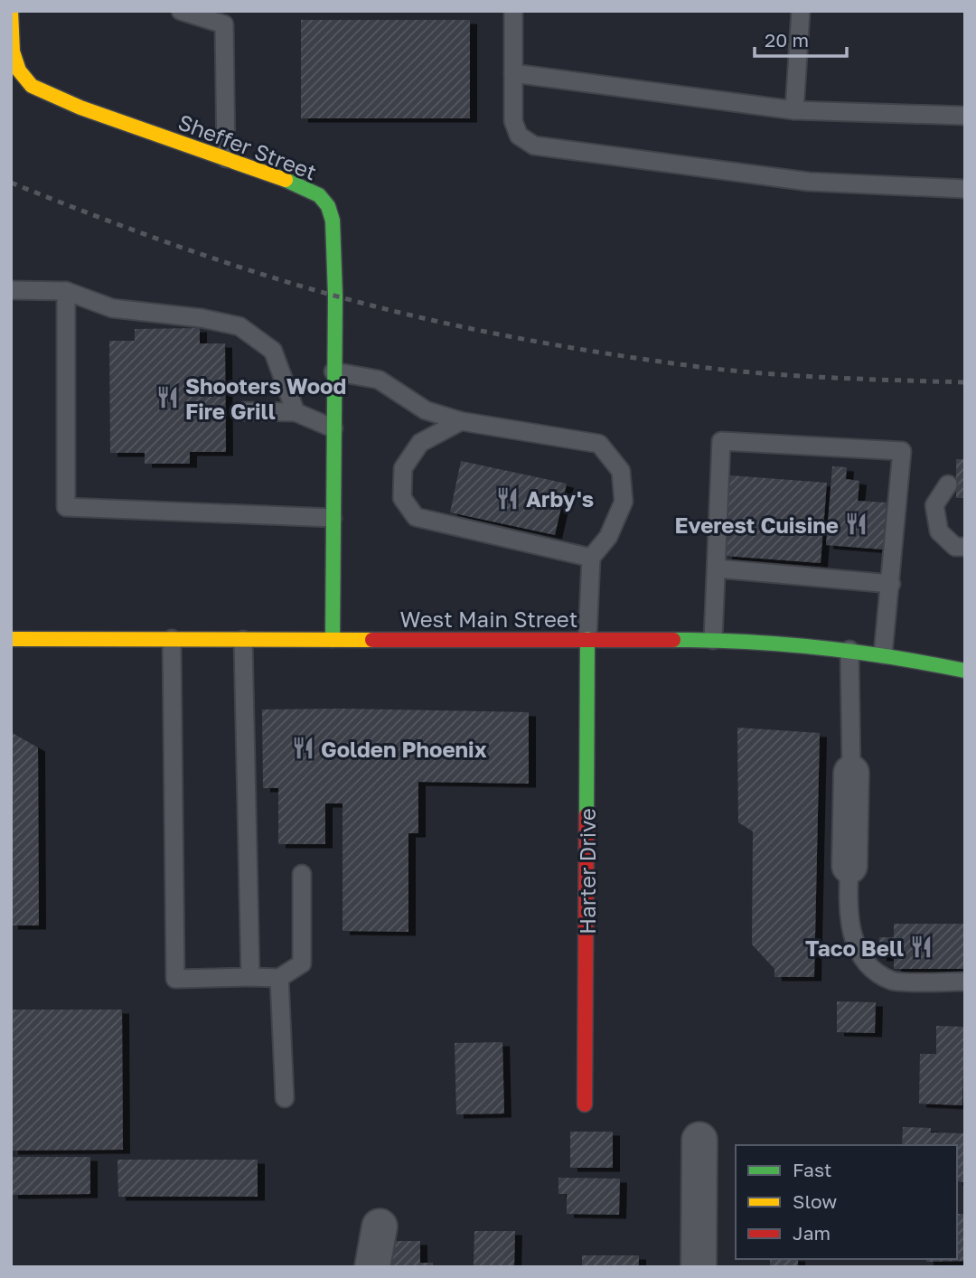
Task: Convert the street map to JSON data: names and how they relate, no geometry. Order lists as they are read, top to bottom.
{
  "streets": {
    "street": ["Sheffer Street", "West Main Street", "Harter Drive"]
  },
  "crossings": [
    ["Sheffer Street", "West Main Street"],
    ["West Main Street", "Harter Drive"]
  ],
  "places": {
    "restaurant": [
      "Shooters Wood Fire Grill",
      "Arby's",
      "Everest Cuisine",
      "Golden Phoenix",
      "Taco Bell"
    ]
  },
  "legend": ["Fast", "Slow", "Jam"],
  "scale_bar": "20 m"
}
